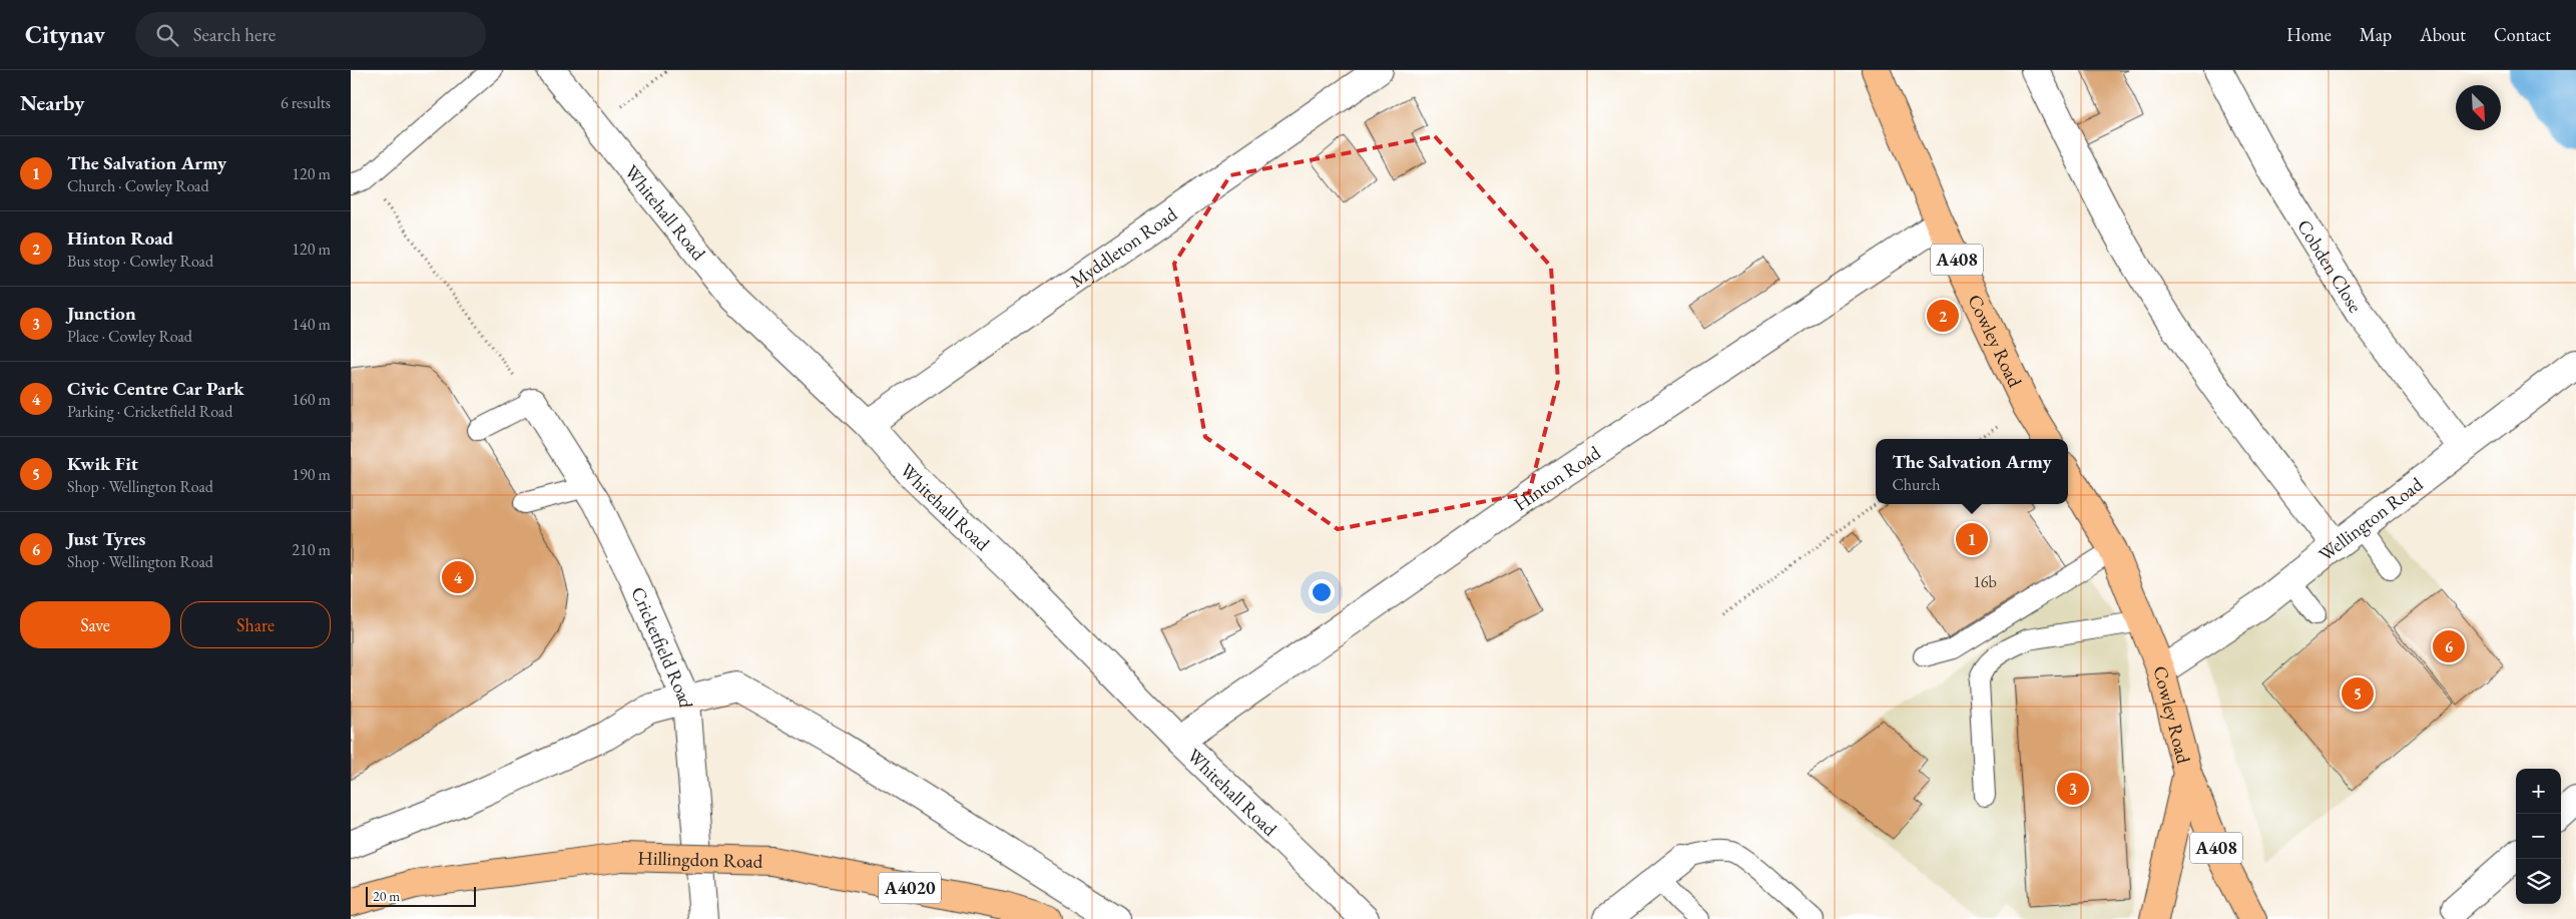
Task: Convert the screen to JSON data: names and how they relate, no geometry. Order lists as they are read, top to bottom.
{
  "streets": {
    "main road": [
      "A408",
      "Cowley Road",
      "Hillingdon Road",
      "A4020"
    ],
    "street": [
      "Whitehall Road",
      "Myddleton Road",
      "Cobden Close",
      "Hinton Road",
      "Wellington Road",
      "Cricketfield Road"
    ]
  },
  "crossings": [
    ["Whitehall Road", "Myddleton Road"],
    ["Whitehall Road", "Hinton Road"],
    ["Cobden Close", "Wellington Road"],
    ["Cowley Road", "Hinton Road"],
    ["Cowley Road", "Wellington Road"]
  ],
  "house_numbers": ["16b"],
  "scale_bar": "20 m",
  "north": "bottom right",
  "page": {
    "header": "Citynav",
    "search": "Search here",
    "nav": [
      "Home",
      "Map",
      "About",
      "Contact"
    ],
    "heading": ["Nearby", "6 results"],
    "list": [
      {
        "mark": "1",
        "name": "The Salvation Army",
        "note": "Church · Cowley Road",
        "value": "120 m"
      },
      {
        "mark": "2",
        "name": "Hinton Road",
        "note": "Bus stop · Cowley Road",
        "value": "120 m"
      },
      {
        "mark": "3",
        "name": "Junction",
        "note": "Place · Cowley Road",
        "value": "140 m"
      },
      {
        "mark": "4",
        "name": "Civic Centre Car Park",
        "note": "Parking · Cricketfield Road",
        "value": "160 m"
      },
      {
        "mark": "5",
        "name": "Kwik Fit",
        "note": "Shop · Wellington Road",
        "value": "190 m"
      },
      {
        "mark": "6",
        "name": "Just Tyres",
        "note": "Shop · Wellington Road",
        "value": "210 m"
      }
    ],
    "pins": [
      "2",
      "1",
      "4",
      "6",
      "5",
      "3"
    ],
    "popup": ["The Salvation Army", "Church"],
    "buttons": ["Save", "Share"],
    "map_buttons": ["+", "−"],
    "scale": "20 m"
  }
}
